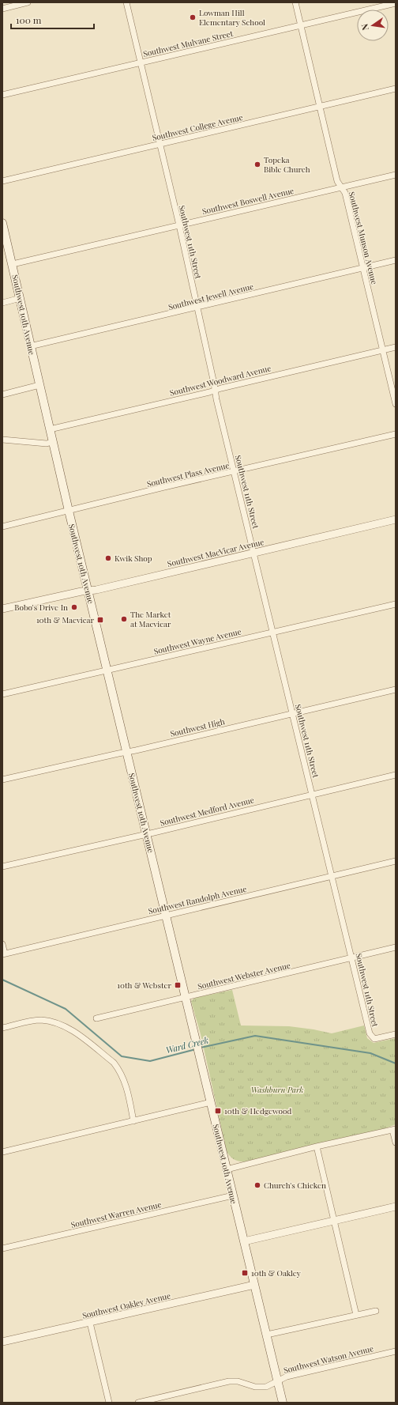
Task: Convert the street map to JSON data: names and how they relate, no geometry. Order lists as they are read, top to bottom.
{
  "streets": {
    "main road": ["Southwest 10th Avenue"],
    "street": [
      "Southwest Mulvane Street",
      "Southwest College Avenue",
      "Southwest Boswell Avenue",
      "Southwest Munson Avenue",
      "Southwest 11th Street",
      "Southwest Jewell Avenue",
      "Southwest Woodward Avenue",
      "Southwest Plass Avenue",
      "Southwest MacVicar Avenue",
      "Southwest Wayne Avenue",
      "Southwest High",
      "Southwest Medford Avenue",
      "Southwest Randolph Avenue",
      "Southwest Webster Avenue",
      "Southwest Warren Avenue",
      "Southwest Oakley Avenue",
      "Southwest Watson Avenue"
    ]
  },
  "crossings": [
    ["Southwest Mulvane Street", "Southwest Munson Avenue"],
    ["Southwest Mulvane Street", "Southwest 11th Street"],
    ["Southwest College Avenue", "Southwest Munson Avenue"],
    ["Southwest College Avenue", "Southwest 11th Street"],
    ["Southwest Boswell Avenue", "Southwest Munson Avenue"],
    ["Southwest Boswell Avenue", "Southwest 11th Street"],
    ["Southwest Boswell Avenue", "Southwest 10th Avenue"],
    ["Southwest Munson Avenue", "Southwest Jewell Avenue"],
    ["Southwest Munson Avenue", "Southwest Woodward Avenue"],
    ["Southwest 11th Street", "Southwest Jewell Avenue"],
    ["Southwest 11th Street", "Southwest Woodward Avenue"],
    ["Southwest 11th Street", "Southwest Plass Avenue"],
    ["Southwest 11th Street", "Southwest MacVicar Avenue"],
    ["Southwest 11th Street", "Southwest Wayne Avenue"],
    ["Southwest 11th Street", "Southwest High"],
    ["Southwest 11th Street", "Southwest Medford Avenue"],
    ["Southwest 11th Street", "Southwest Randolph Avenue"],
    ["Southwest 11th Street", "Southwest Webster Avenue"],
    ["Southwest Jewell Avenue", "Southwest 10th Avenue"],
    ["Southwest 10th Avenue", "Southwest Woodward Avenue"],
    ["Southwest 10th Avenue", "Southwest Plass Avenue"],
    ["Southwest 10th Avenue", "Southwest MacVicar Avenue"],
    ["Southwest 10th Avenue", "Southwest Wayne Avenue"],
    ["Southwest 10th Avenue", "Southwest High"],
    ["Southwest 10th Avenue", "Southwest Medford Avenue"],
    ["Southwest 10th Avenue", "Southwest Randolph Avenue"],
    ["Southwest 10th Avenue", "Southwest Webster Avenue"],
    ["Southwest 10th Avenue", "Southwest Warren Avenue"],
    ["Southwest 10th Avenue", "Southwest Oakley Avenue"],
    ["Southwest 10th Avenue", "Southwest Watson Avenue"]
  ],
  "water": ["Ward Creek"],
  "parks": ["Washburn Park"],
  "places": {
    "other": [
      "Lowman Hill Elementary School",
      "Topeka Bible Church",
      "Kwik Shop",
      "Bobo's Drive In",
      "The Market at Macvicar",
      "Church's Chicken"
    ],
    "transit": [
      "10th & Macvicar",
      "10th & Webster",
      "10th & Hedgewood",
      "10th & Oakley"
    ]
  },
  "scale_bar": "100 m",
  "north": "left"
}
